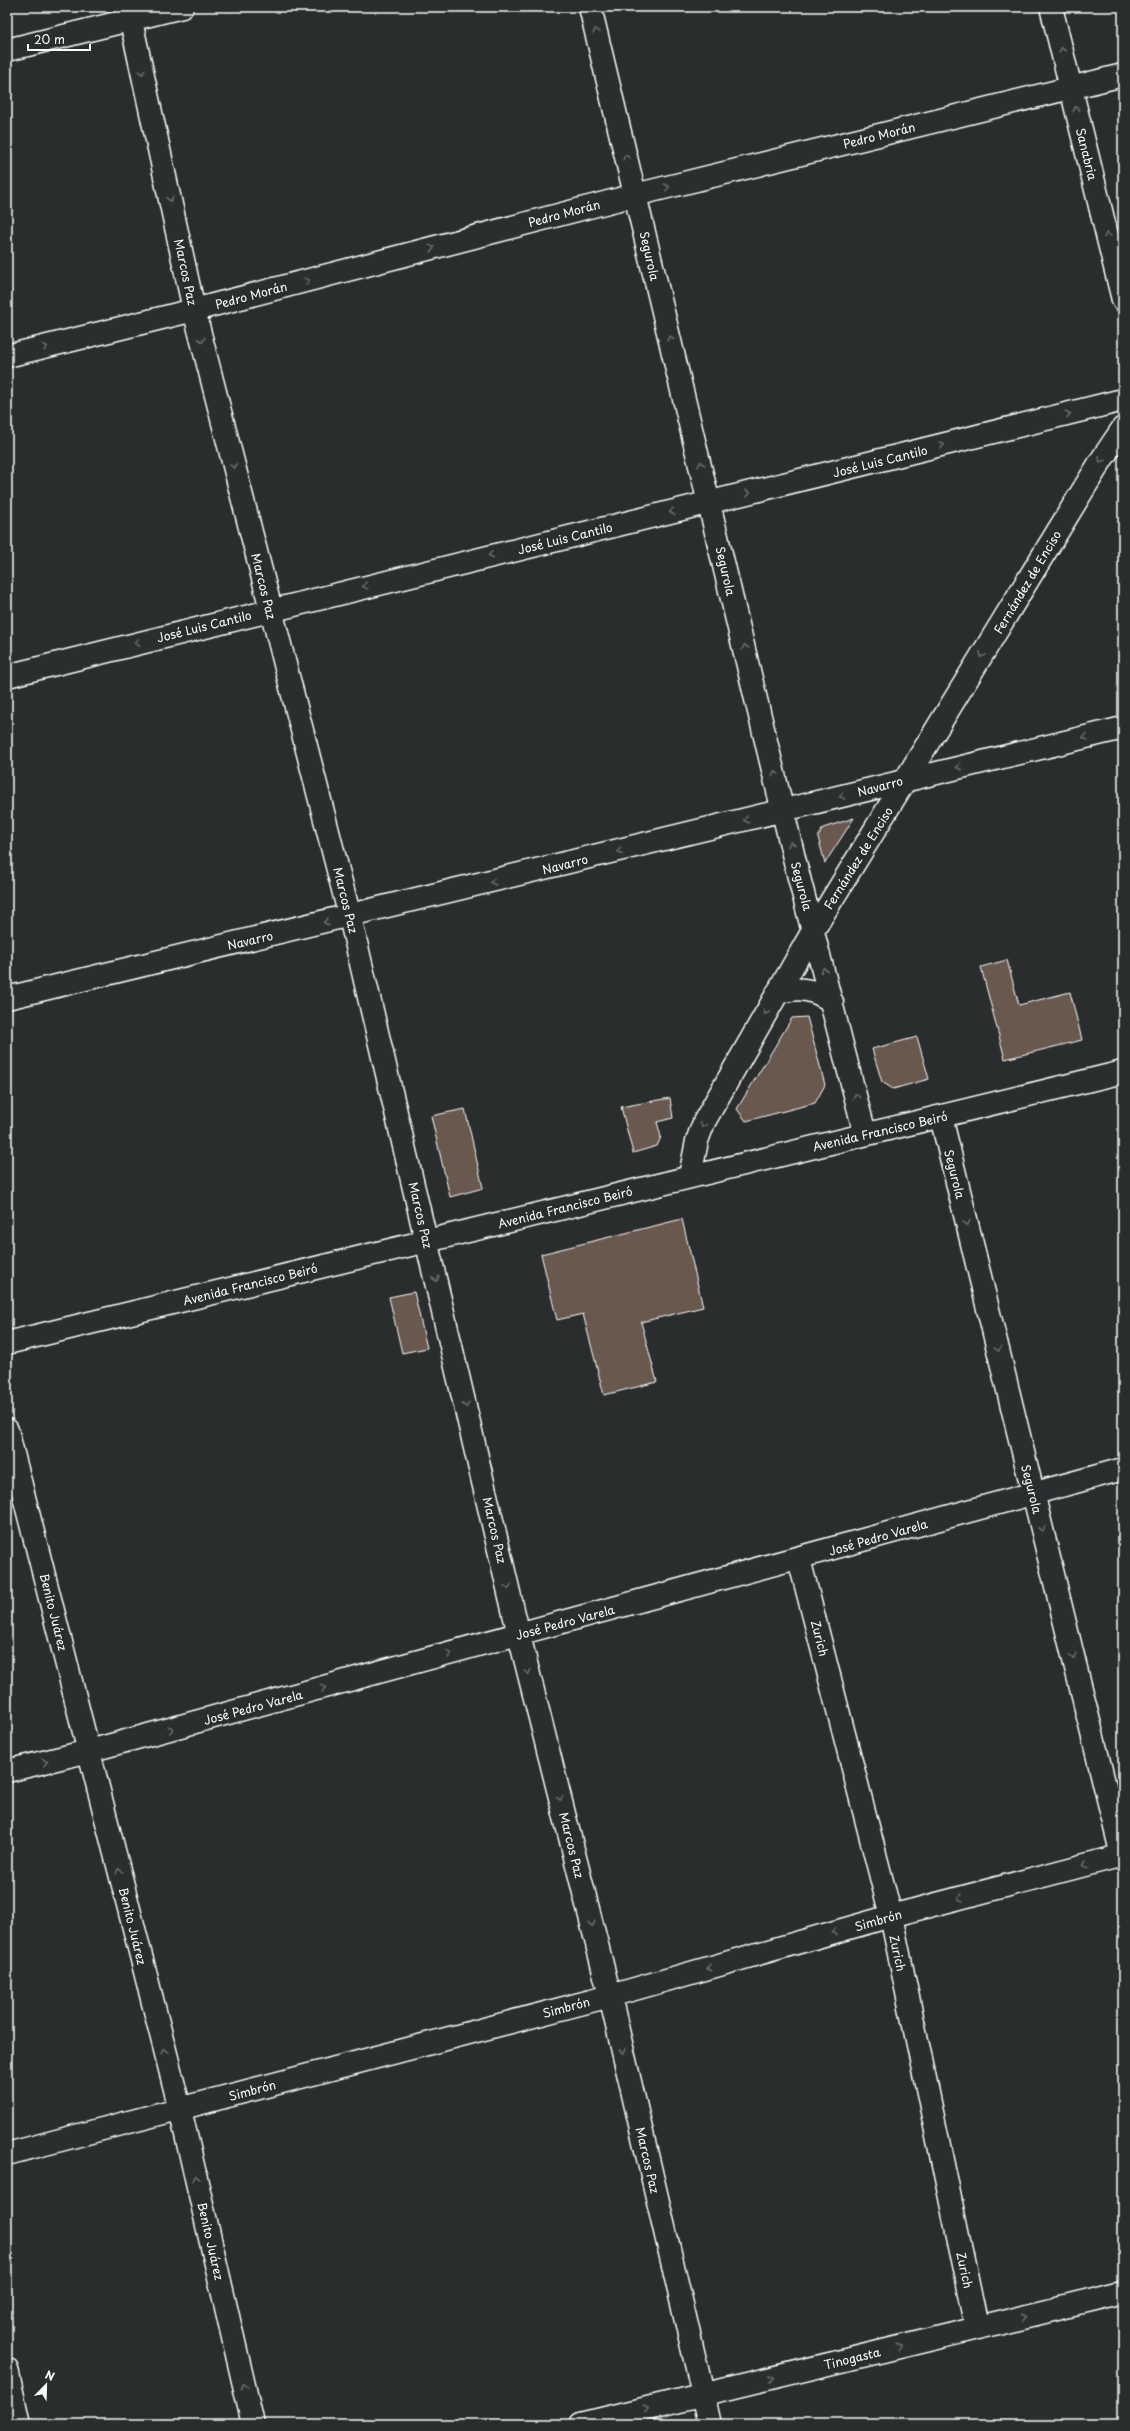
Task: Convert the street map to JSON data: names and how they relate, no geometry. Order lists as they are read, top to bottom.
{
  "streets": {
    "street": [
      "Pedro Morán",
      "Sanabria",
      "Segurola",
      "Marcos Paz",
      "José Luis Cantilo",
      "Fernández de Enciso",
      "Navarro",
      "Avenida Francisco Beiró",
      "José Pedro Varela",
      "Benito Juárez",
      "Zurich",
      "Simbrón",
      "Tinogasta"
    ]
  },
  "crossings": [
    ["Pedro Morán", "Sanabria"],
    ["Pedro Morán", "Segurola"],
    ["Pedro Morán", "Marcos Paz"],
    ["Segurola", "José Luis Cantilo"],
    ["Segurola", "Fernández de Enciso"],
    ["Segurola", "Navarro"],
    ["Segurola", "Avenida Francisco Beiró"],
    ["Segurola", "José Pedro Varela"],
    ["Segurola", "Simbrón"],
    ["Marcos Paz", "José Luis Cantilo"],
    ["Marcos Paz", "Navarro"],
    ["Marcos Paz", "Avenida Francisco Beiró"],
    ["Marcos Paz", "José Pedro Varela"],
    ["Marcos Paz", "Simbrón"],
    ["Marcos Paz", "Tinogasta"],
    ["Fernández de Enciso", "Navarro"],
    ["Fernández de Enciso", "Avenida Francisco Beiró"],
    ["José Pedro Varela", "Benito Juárez"],
    ["José Pedro Varela", "Zurich"],
    ["Benito Juárez", "Simbrón"],
    ["Zurich", "Simbrón"],
    ["Zurich", "Tinogasta"]
  ],
  "one_way": [
    "Pedro Morán",
    "Sanabria",
    "Marcos Paz",
    "Fernández de Enciso",
    "Navarro",
    "José Pedro Varela",
    "Benito Juárez",
    "Simbrón",
    "Tinogasta"
  ],
  "scale_bar": "20 m",
  "north": "top right"
}
